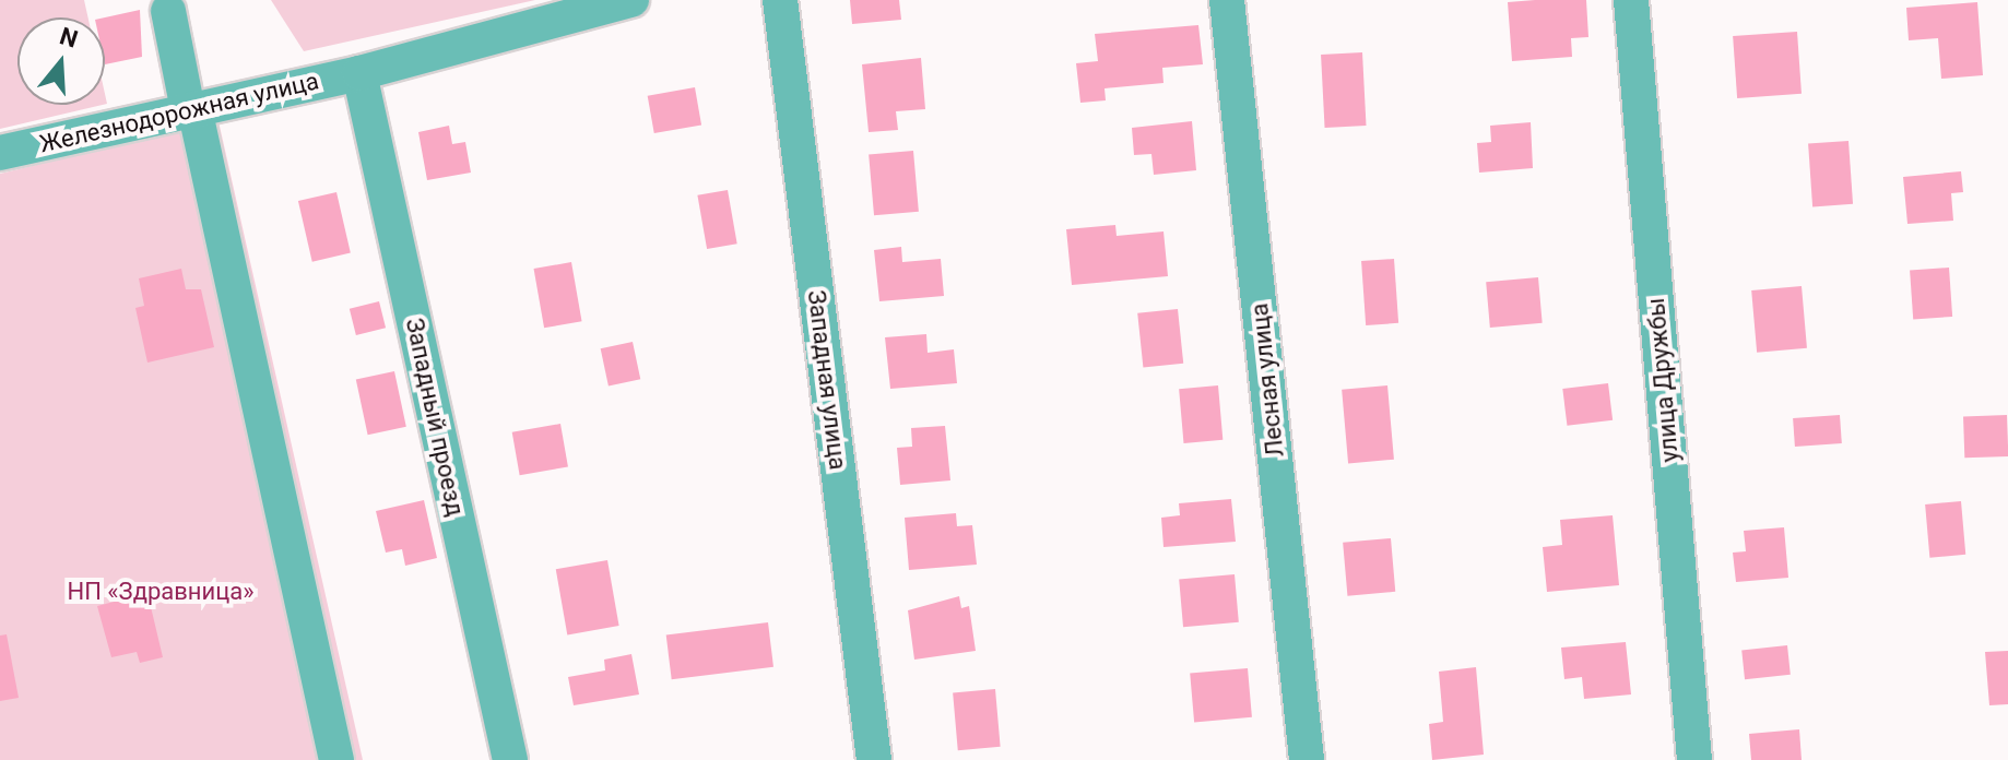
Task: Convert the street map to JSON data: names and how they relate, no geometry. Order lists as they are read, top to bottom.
{
  "streets": {
    "street": [
      "Железнодорожная улица",
      "Западная улица",
      "Лесная улица",
      "улица Дружбы",
      "Западный проезд"
    ]
  },
  "crossings": [
    ["Железнодорожная улица", "Западный проезд"]
  ],
  "parks": ["НП «Здравница»"],
  "north": "top"
}
